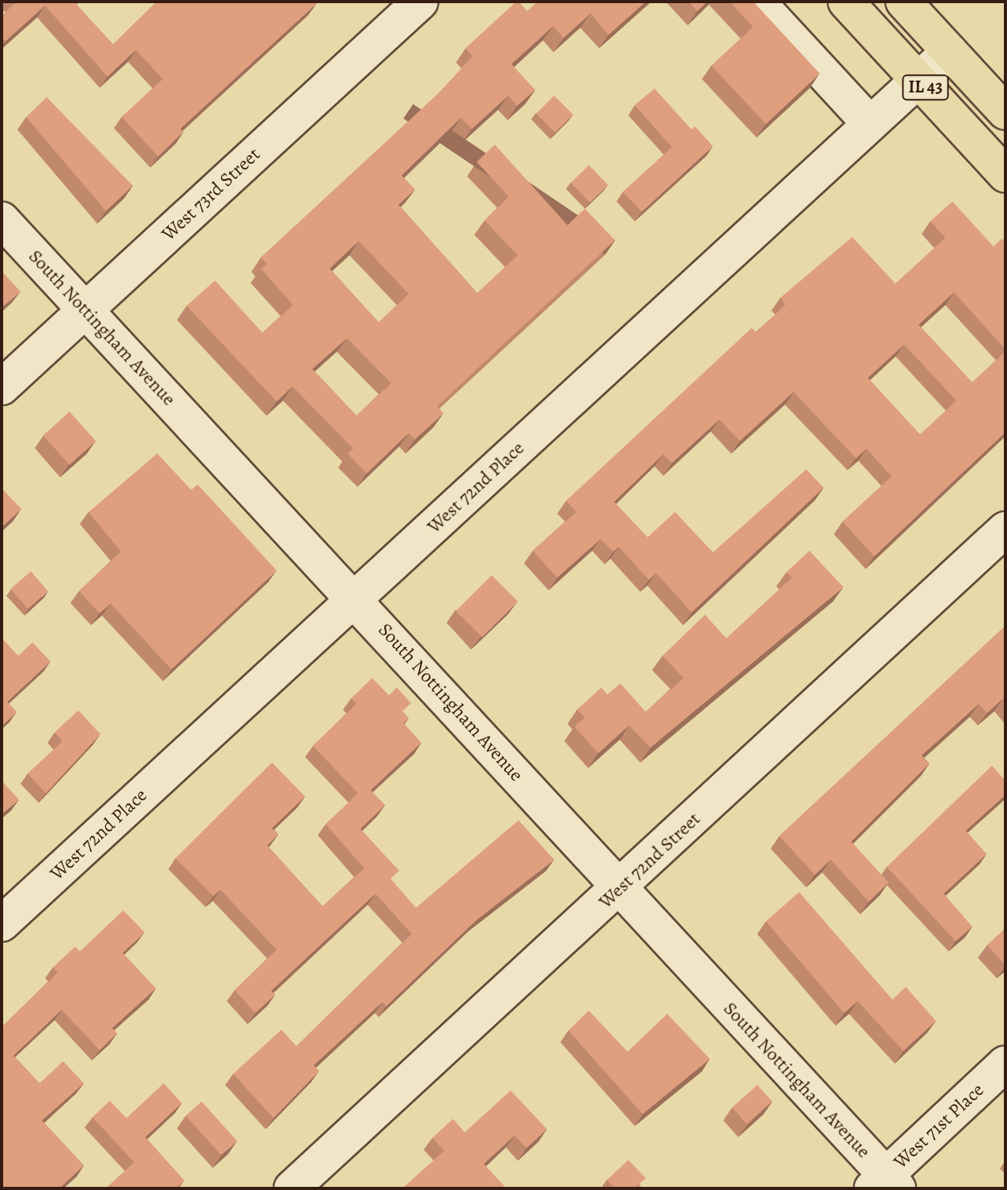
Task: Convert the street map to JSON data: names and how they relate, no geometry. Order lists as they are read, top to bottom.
{
  "streets": {
    "main road": ["IL 43"],
    "street": [
      "West 73rd Street",
      "South Nottingham Avenue",
      "West 72nd Place",
      "West 72nd Street",
      "West 71st Place"
    ]
  },
  "crossings": [
    ["IL 43", "West 72nd Place"],
    ["West 73rd Street", "South Nottingham Avenue"],
    ["South Nottingham Avenue", "West 72nd Place"],
    ["South Nottingham Avenue", "West 72nd Street"],
    ["South Nottingham Avenue", "West 71st Place"]
  ]
}
